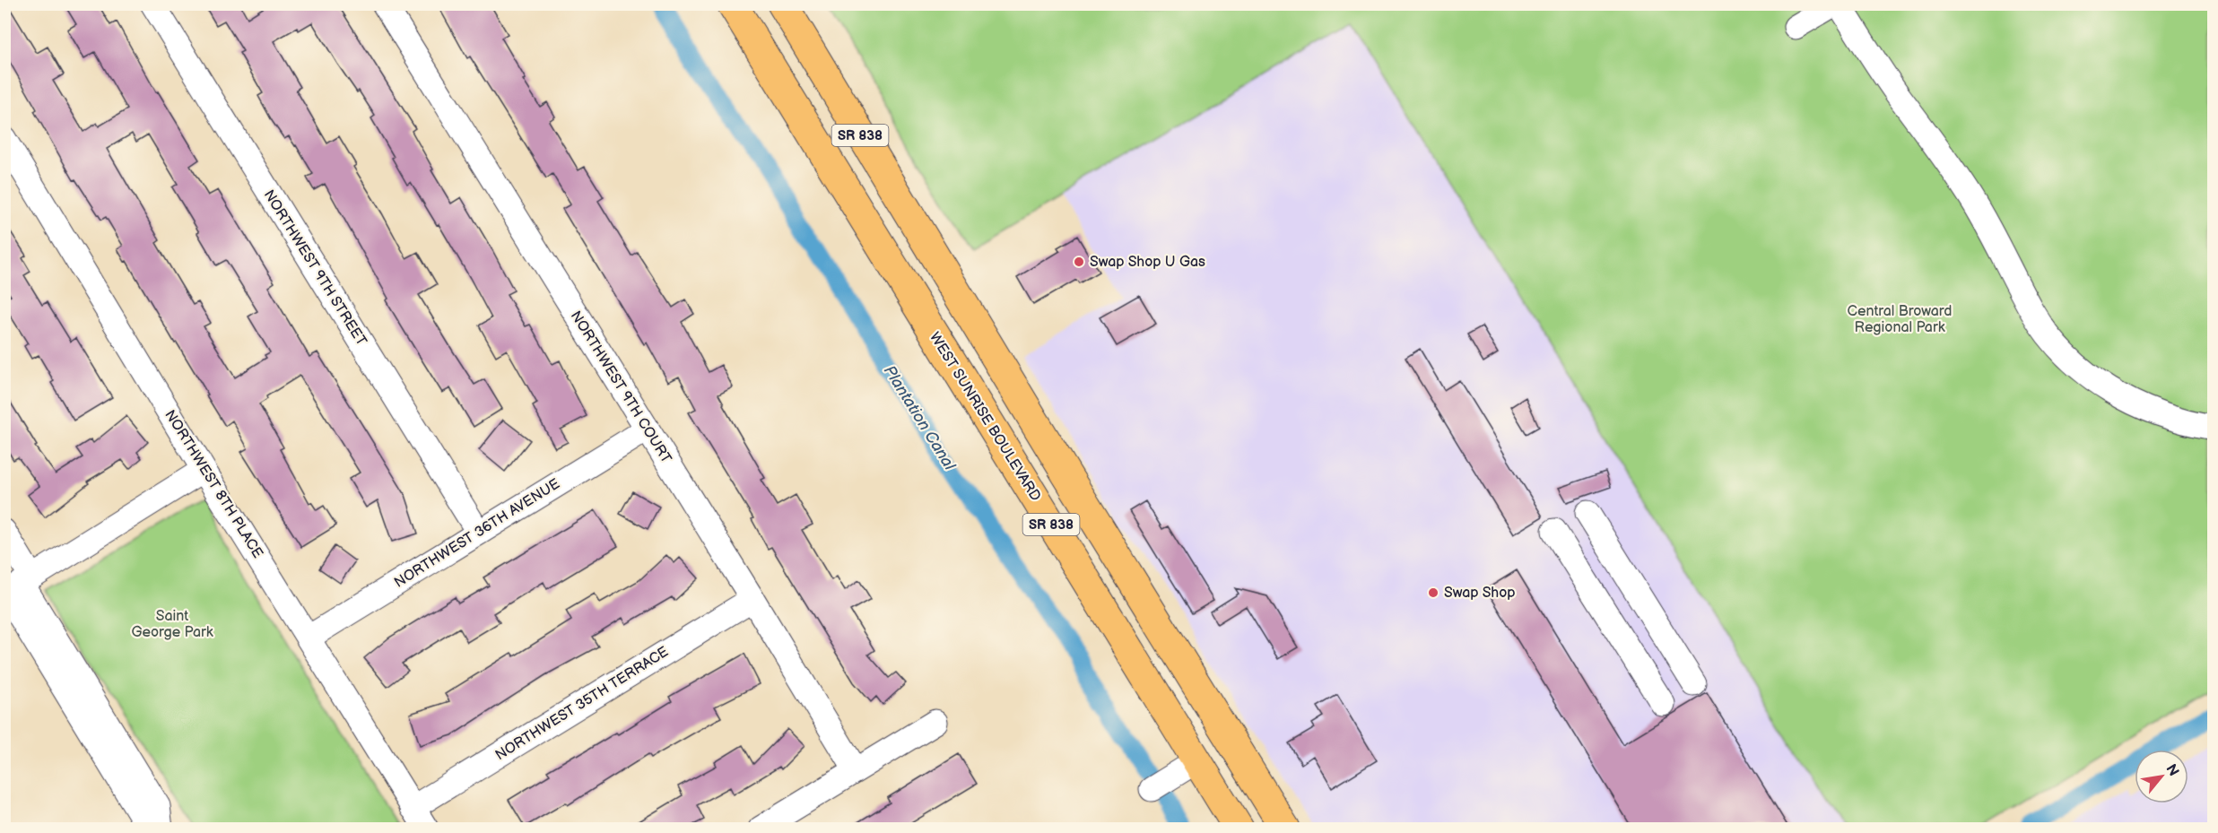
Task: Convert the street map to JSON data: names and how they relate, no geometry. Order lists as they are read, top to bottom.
{
  "streets": {
    "main road": ["SR 838", "WEST SUNRISE BOULEVARD"],
    "street": [
      "NORTHWEST 9TH STREET",
      "NORTHWEST 9TH COURT",
      "NORTHWEST 8TH PLACE",
      "NORTHWEST 36TH AVENUE",
      "NORTHWEST 35TH TERRACE"
    ]
  },
  "crossings": [
    ["NORTHWEST 9TH STREET", "NORTHWEST 36TH AVENUE"],
    ["NORTHWEST 9TH COURT", "NORTHWEST 36TH AVENUE"],
    ["NORTHWEST 9TH COURT", "NORTHWEST 35TH TERRACE"],
    ["NORTHWEST 8TH PLACE", "NORTHWEST 36TH AVENUE"],
    ["NORTHWEST 8TH PLACE", "NORTHWEST 35TH TERRACE"]
  ],
  "water": ["Plantation Canal"],
  "parks": ["Central Broward Regional Park", "Saint George Park"],
  "places": ["Swap Shop U Gas", "Swap Shop"],
  "north": "top right"
}
